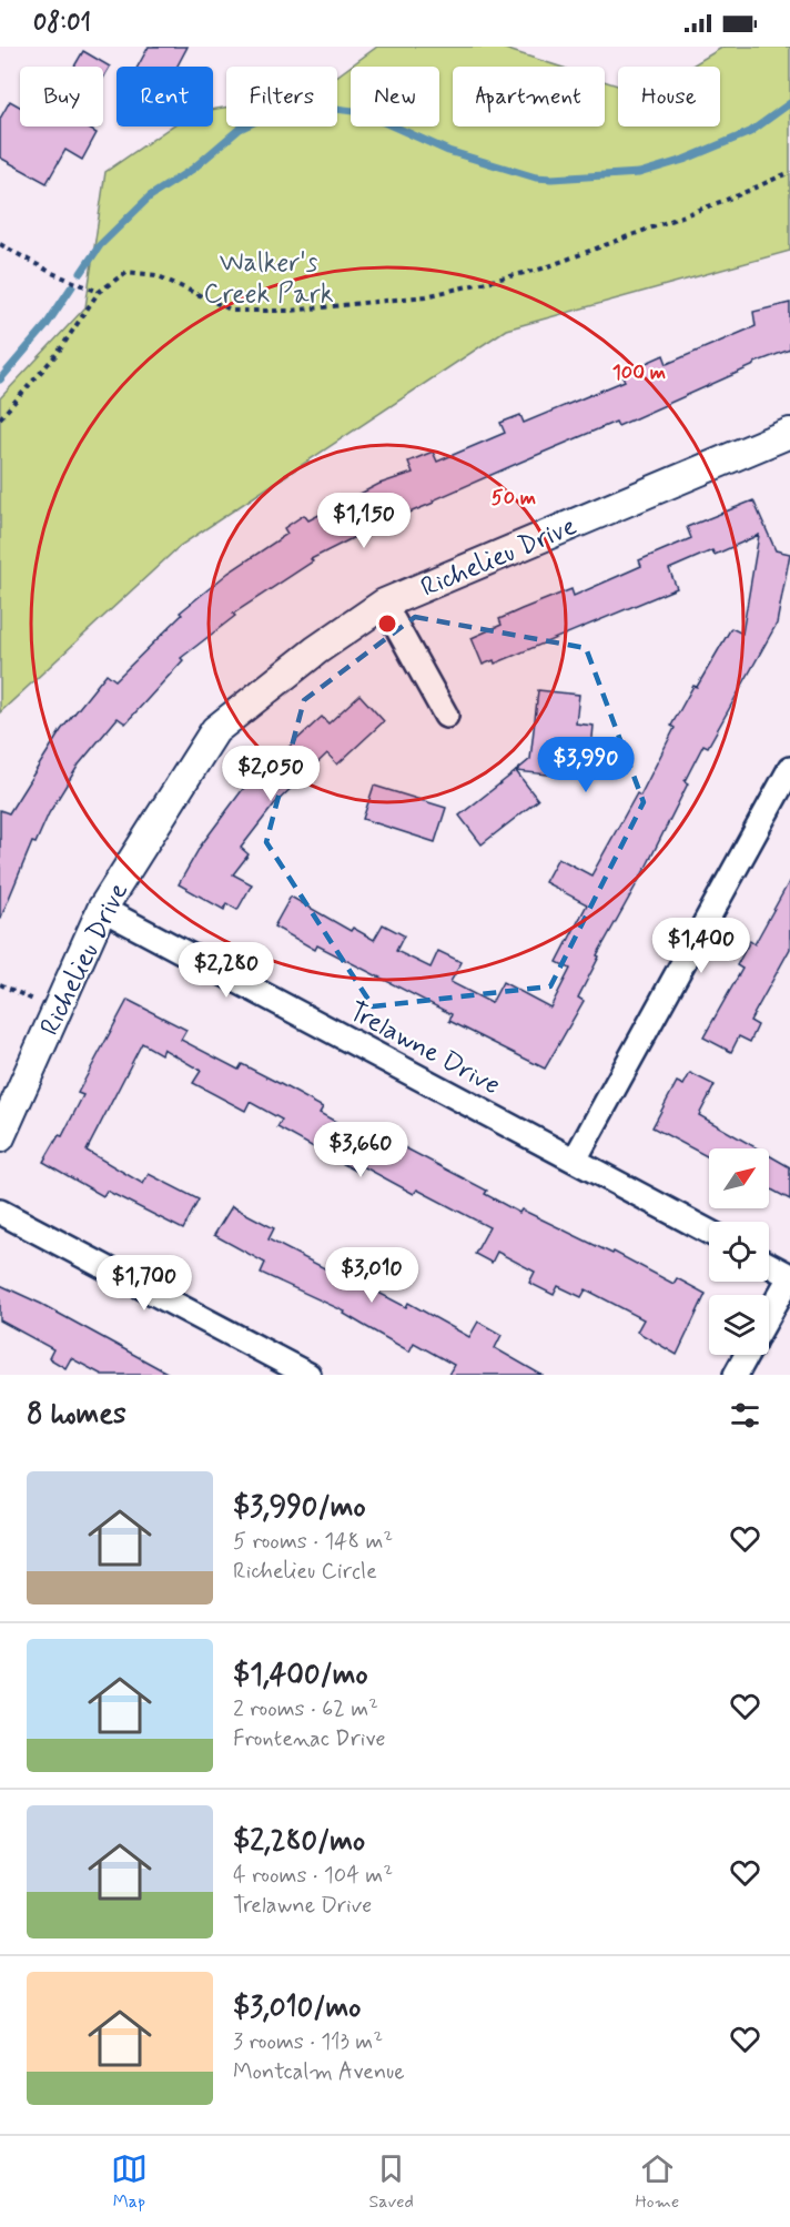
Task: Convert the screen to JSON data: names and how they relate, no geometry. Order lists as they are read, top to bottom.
{
  "streets": {
    "street": ["Richelieu Drive", "Trelawne Drive"]
  },
  "crossings": [
    ["Richelieu Drive", "Trelawne Drive"]
  ],
  "parks": ["Walker's Creek Park"],
  "north": "top right",
  "page": {
    "status": "08:01",
    "chip": [
      "Buy",
      "Rent",
      "Filters",
      "New",
      "Apartment",
      "House"
    ],
    "price": [
      "$1,150",
      "$3,990",
      "$2,050",
      "$1,400",
      "$2,280",
      "$3,660",
      "$3,010",
      "$1,700"
    ],
    "heading": "8 homes",
    "list": [
      {
        "name": "$3,990/mo",
        "note": "5 rooms · 148 m² · Richelieu Circle"
      },
      {
        "name": "$1,400/mo",
        "note": "2 rooms · 62 m² · Frontenac Drive"
      },
      {
        "name": "$2,280/mo",
        "note": "4 rooms · 104 m² · Trelawne Drive"
      },
      {
        "name": "$3,010/mo",
        "note": "3 rooms · 113 m² · Montcalm Avenue"
      }
    ],
    "tabs": ["Map", "Saved", "Home"]
  },
  "rings": ["100 m", "50 m"]
}
